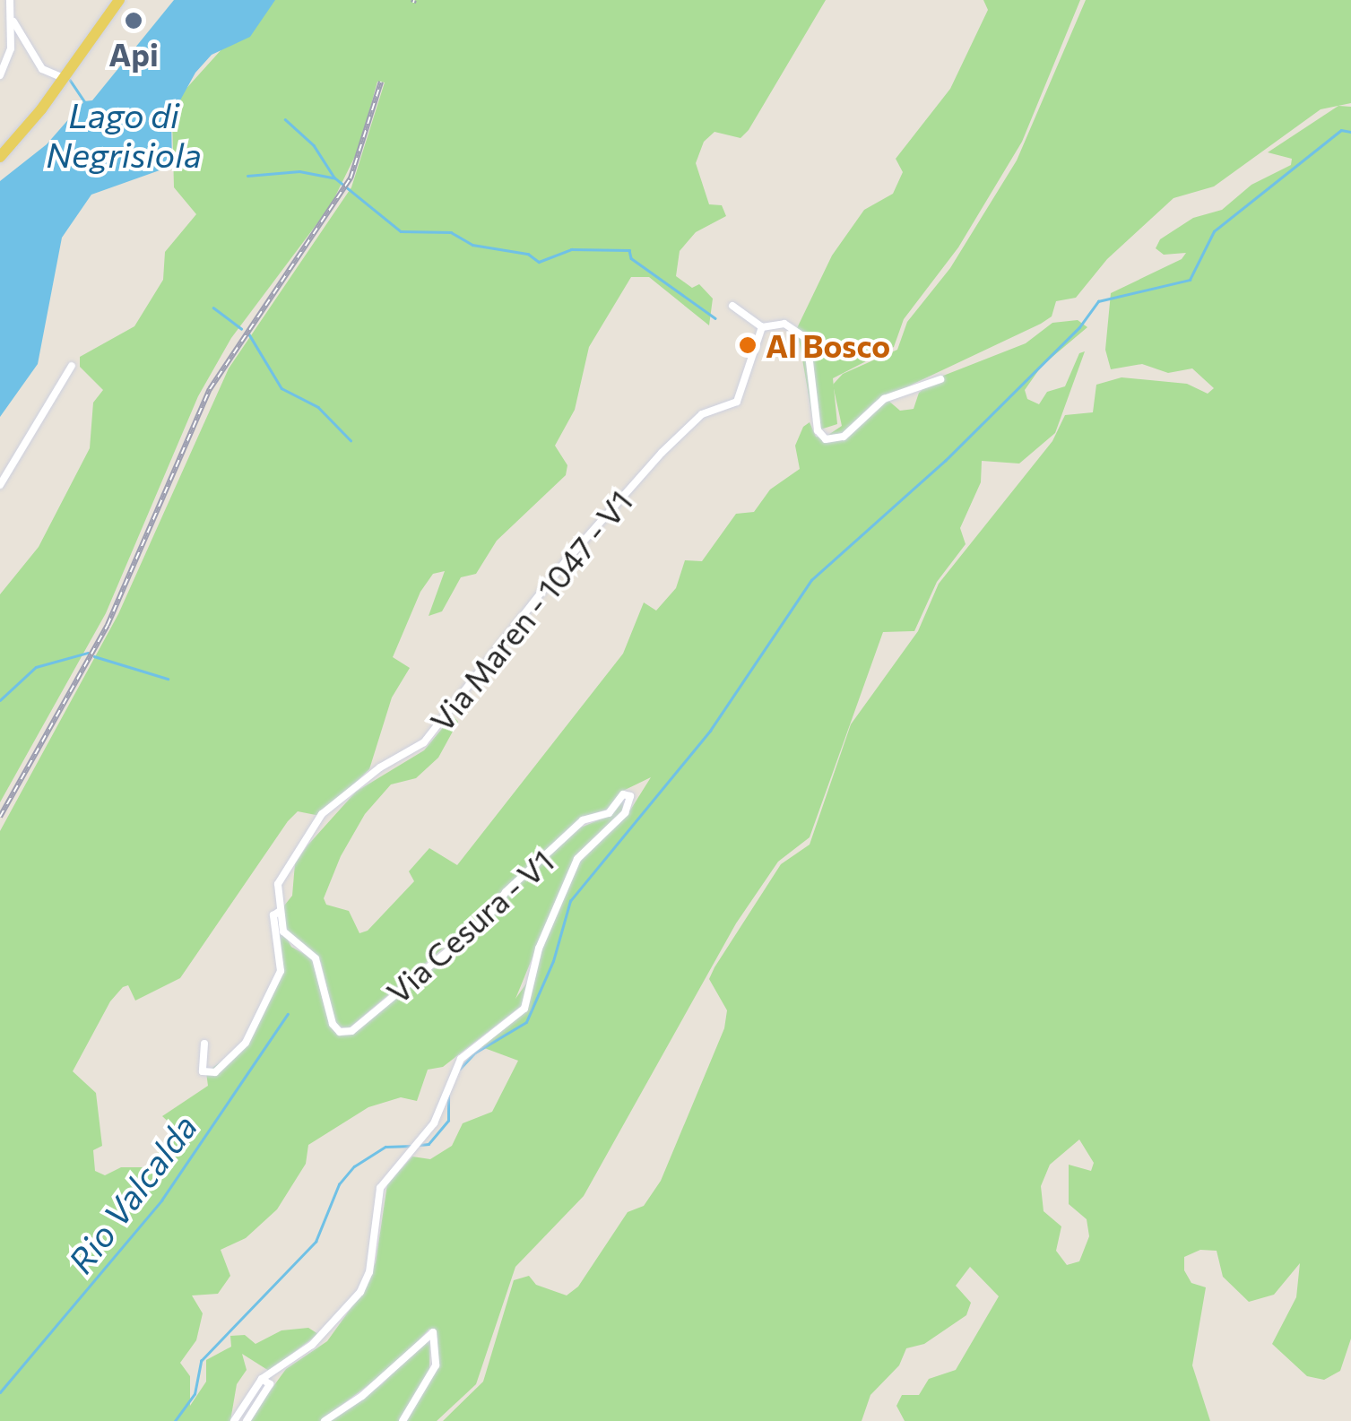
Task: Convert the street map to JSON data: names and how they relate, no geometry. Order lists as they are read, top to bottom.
{
  "streets": {
    "street": ["Via Maren - 1047 - V1", "Via Cesura - V1"]
  },
  "crossings": [
    ["Via Maren - 1047 - V1", "Via Cesura - V1"]
  ],
  "water": ["Lago di Negrisiola", "Rio Valcalda"],
  "places": ["Api", "Al Bosco"]
}
